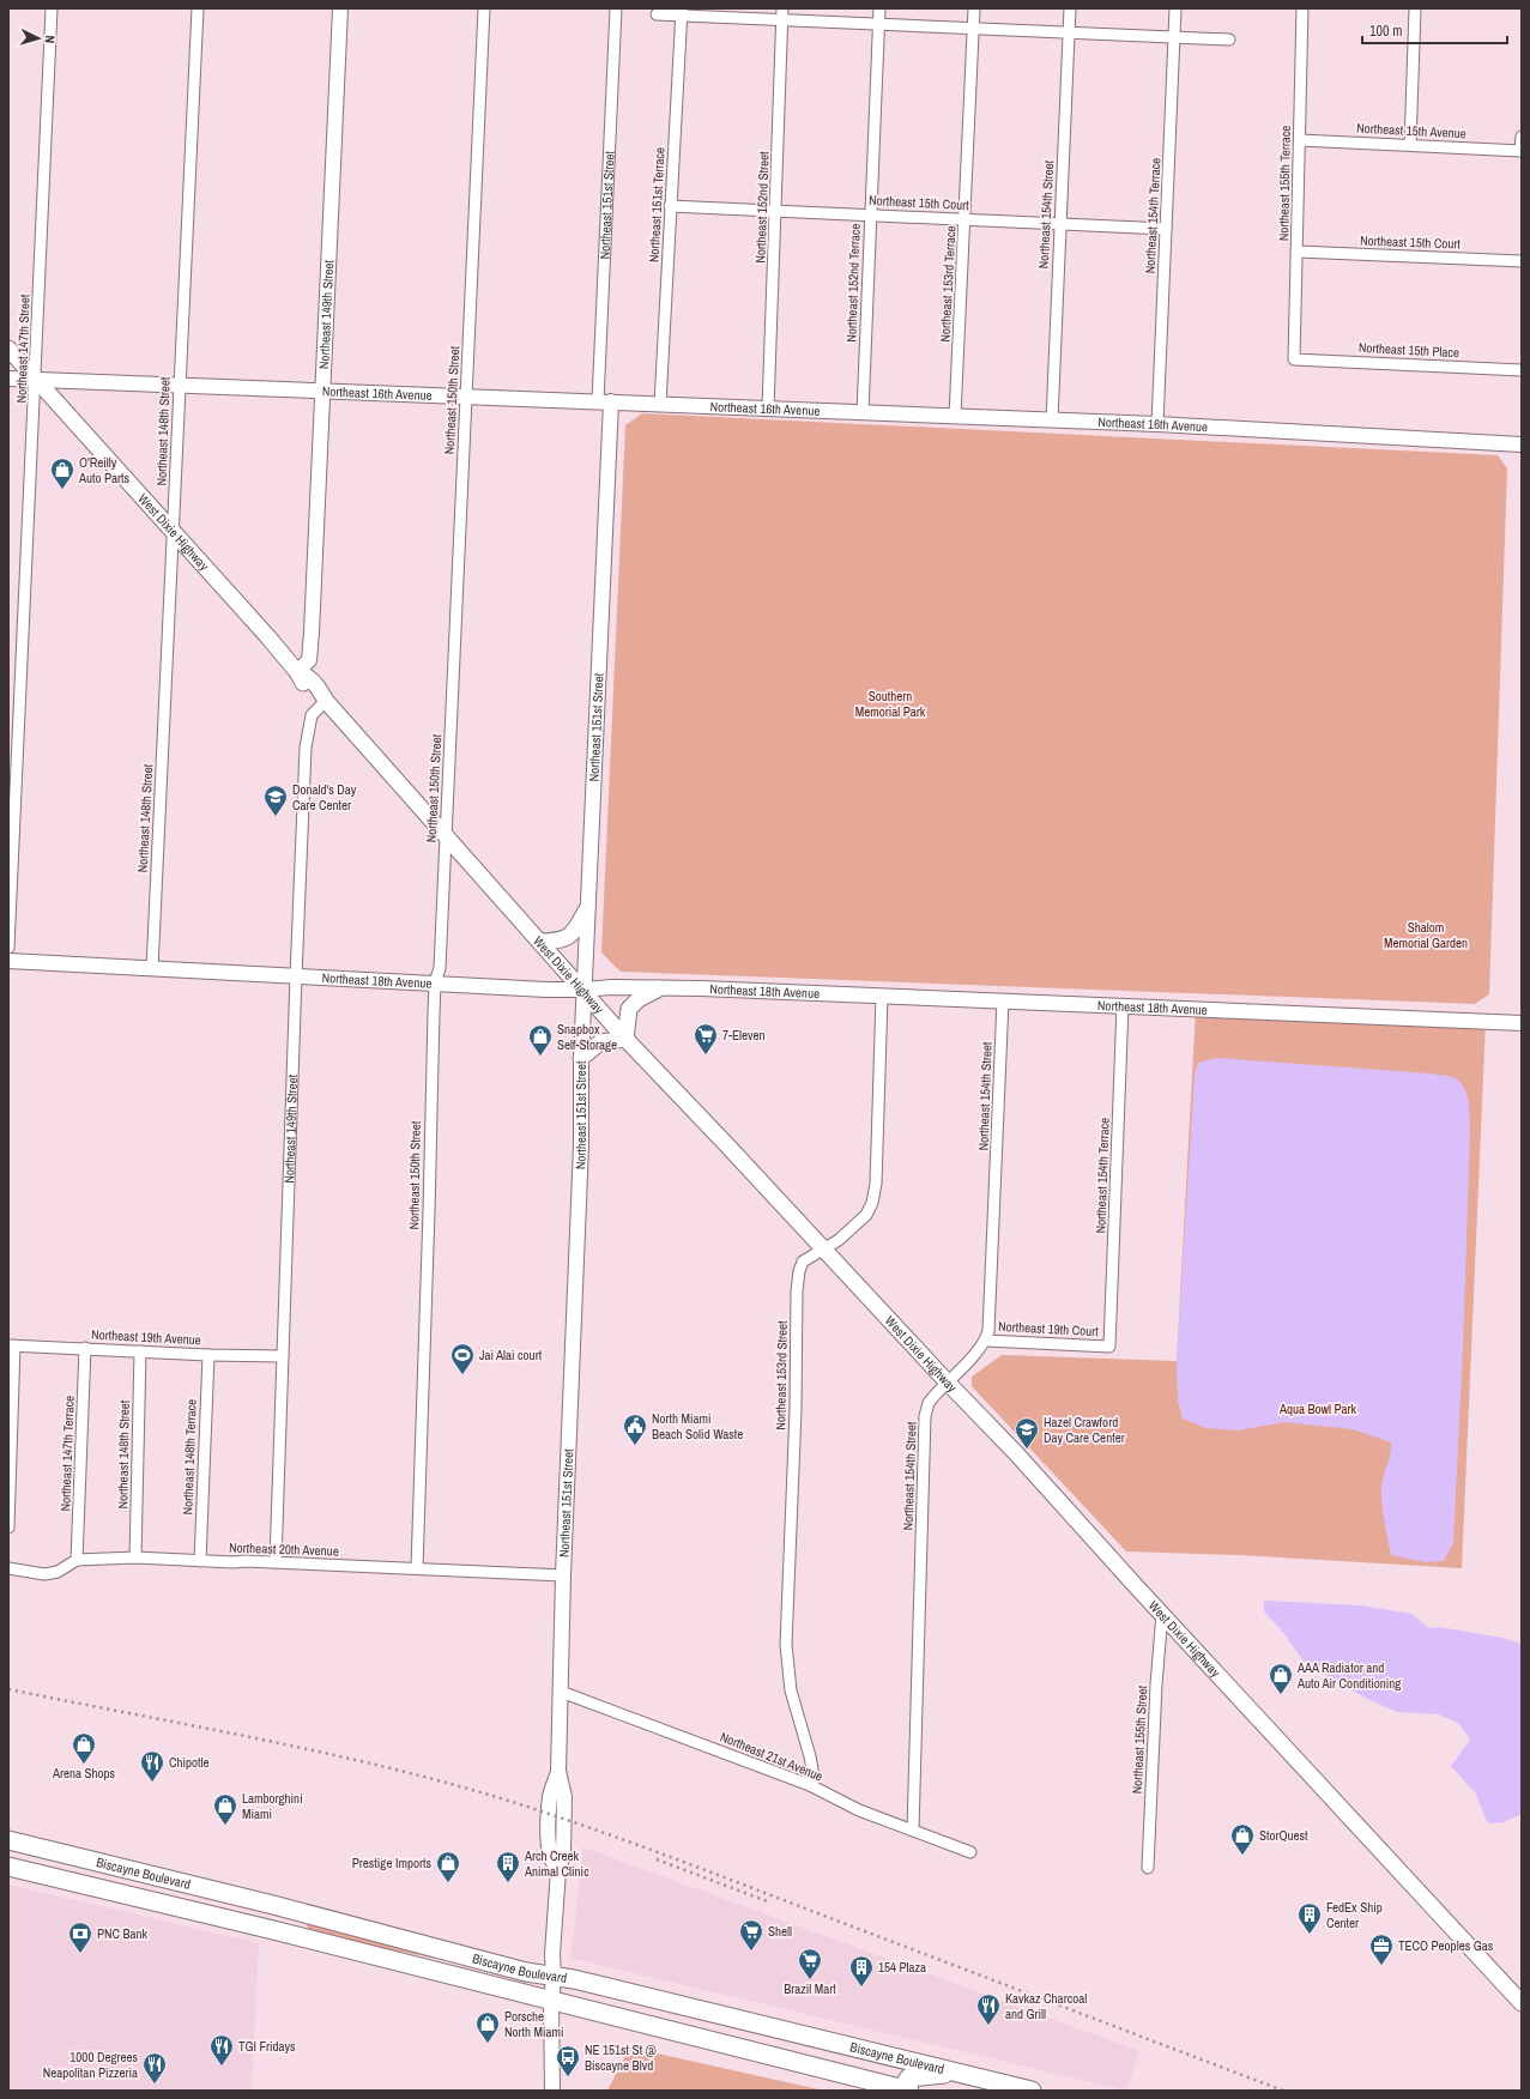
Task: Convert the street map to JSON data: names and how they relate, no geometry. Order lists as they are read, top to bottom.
{
  "streets": {
    "main road": ["West Dixie Highway", "Biscayne Boulevard"],
    "street": [
      "Northeast 15th Avenue",
      "Northeast 155th Terrace",
      "Northeast 15th Court",
      "Northeast 151st Street",
      "Northeast 151st Terrace",
      "Northeast 152nd Street",
      "Northeast 154th Street",
      "Northeast 154th Terrace",
      "Northeast 152nd Terrace",
      "Northeast 153rd Terrace",
      "Northeast 149th Street",
      "Northeast 147th Street",
      "Northeast 15th Place",
      "Northeast 16th Avenue",
      "Northeast 150th Street",
      "Northeast 148th Street",
      "Northeast 18th Avenue",
      "Northeast 19th Court",
      "Northeast 19th Avenue",
      "Northeast 153rd Street",
      "Northeast 147th Terrace",
      "Northeast 148th Terrace",
      "Northeast 20th Avenue",
      "Northeast 155th Street",
      "Northeast 21st Avenue"
    ]
  },
  "crossings": [
    ["Northeast 15th Avenue", "Northeast 155th Terrace"],
    ["Northeast 155th Terrace", "Northeast 15th Court"],
    ["Northeast 155th Terrace", "Northeast 15th Place"],
    ["Northeast 15th Court", "Northeast 151st Terrace"],
    ["Northeast 15th Court", "Northeast 152nd Street"],
    ["Northeast 15th Court", "Northeast 154th Street"],
    ["Northeast 15th Court", "Northeast 154th Terrace"],
    ["Northeast 15th Court", "Northeast 152nd Terrace"],
    ["Northeast 15th Court", "Northeast 153rd Terrace"],
    ["Northeast 151st Street", "Northeast 16th Avenue"],
    ["Northeast 151st Street", "West Dixie Highway"],
    ["Northeast 151st Street", "Northeast 18th Avenue"],
    ["Northeast 151st Street", "Northeast 20th Avenue"],
    ["Northeast 151st Street", "Northeast 21st Avenue"],
    ["Northeast 151st Street", "Biscayne Boulevard"],
    ["Northeast 151st Terrace", "Northeast 16th Avenue"],
    ["Northeast 152nd Street", "Northeast 16th Avenue"],
    ["Northeast 154th Street", "Northeast 16th Avenue"],
    ["Northeast 154th Street", "West Dixie Highway"],
    ["Northeast 154th Street", "Northeast 18th Avenue"],
    ["Northeast 154th Street", "Northeast 19th Court"],
    ["Northeast 154th Street", "Northeast 21st Avenue"],
    ["Northeast 154th Terrace", "Northeast 16th Avenue"],
    ["Northeast 154th Terrace", "Northeast 18th Avenue"],
    ["Northeast 154th Terrace", "Northeast 19th Court"],
    ["Northeast 152nd Terrace", "Northeast 16th Avenue"],
    ["Northeast 153rd Terrace", "Northeast 16th Avenue"],
    ["Northeast 149th Street", "Northeast 16th Avenue"],
    ["Northeast 149th Street", "West Dixie Highway"],
    ["Northeast 149th Street", "Northeast 18th Avenue"],
    ["Northeast 149th Street", "Northeast 19th Avenue"],
    ["Northeast 149th Street", "Northeast 20th Avenue"],
    ["Northeast 147th Street", "Northeast 16th Avenue"],
    ["Northeast 147th Street", "West Dixie Highway"],
    ["Northeast 16th Avenue", "Northeast 150th Street"],
    ["Northeast 16th Avenue", "Northeast 148th Street"],
    ["Northeast 16th Avenue", "West Dixie Highway"],
    ["Northeast 150th Street", "West Dixie Highway"],
    ["Northeast 150th Street", "Northeast 18th Avenue"],
    ["Northeast 150th Street", "Northeast 20th Avenue"],
    ["Northeast 148th Street", "West Dixie Highway"],
    ["Northeast 148th Street", "Northeast 18th Avenue"],
    ["Northeast 148th Street", "Northeast 19th Avenue"],
    ["Northeast 148th Street", "Northeast 20th Avenue"],
    ["West Dixie Highway", "Northeast 18th Avenue"],
    ["West Dixie Highway", "Northeast 153rd Street"],
    ["West Dixie Highway", "Northeast 155th Street"],
    ["Northeast 18th Avenue", "Northeast 153rd Street"],
    ["Northeast 19th Avenue", "Northeast 147th Terrace"],
    ["Northeast 19th Avenue", "Northeast 148th Terrace"],
    ["Northeast 153rd Street", "Northeast 21st Avenue"],
    ["Northeast 147th Terrace", "Northeast 20th Avenue"],
    ["Northeast 148th Terrace", "Northeast 20th Avenue"]
  ],
  "parks": ["Southern Memorial Park", "Shalom Memorial Garden", "Aqua Bowl Park"],
  "places": {
    "shop": [
      "O'Reilly Auto Parts",
      "Snapbox Self-Storage",
      "AAA Radiator and Auto Air Conditioning",
      "Arena Shops",
      "Lamborghini Miami",
      "StorQuest",
      "Prestige Imports",
      "Porsche North Miami"
    ],
    "school or university": ["Donald's Day Care Center", "Hazel Crawford Day Care Center"],
    "supermarket": ["7-Eleven", "Shell", "Brazil Mart"],
    "sports": ["Jai Alai court"],
    "public building": ["North Miami Beach Solid Waste"],
    "restaurant": [
      "Chipotle",
      "Kavkaz Charcoal and Grill",
      "TGI Fridays",
      "1000 Degrees Neapolitan Pizzeria"
    ],
    "building": ["Arch Creek Animal Clinic", "FedEx Ship Center", "154 Plaza"],
    "bank": ["PNC Bank"],
    "office": ["TECO Peoples Gas"],
    "bus stop": ["NE 151st St @ Biscayne Blvd"]
  },
  "scale_bar": "100 m",
  "north": "right"
}
